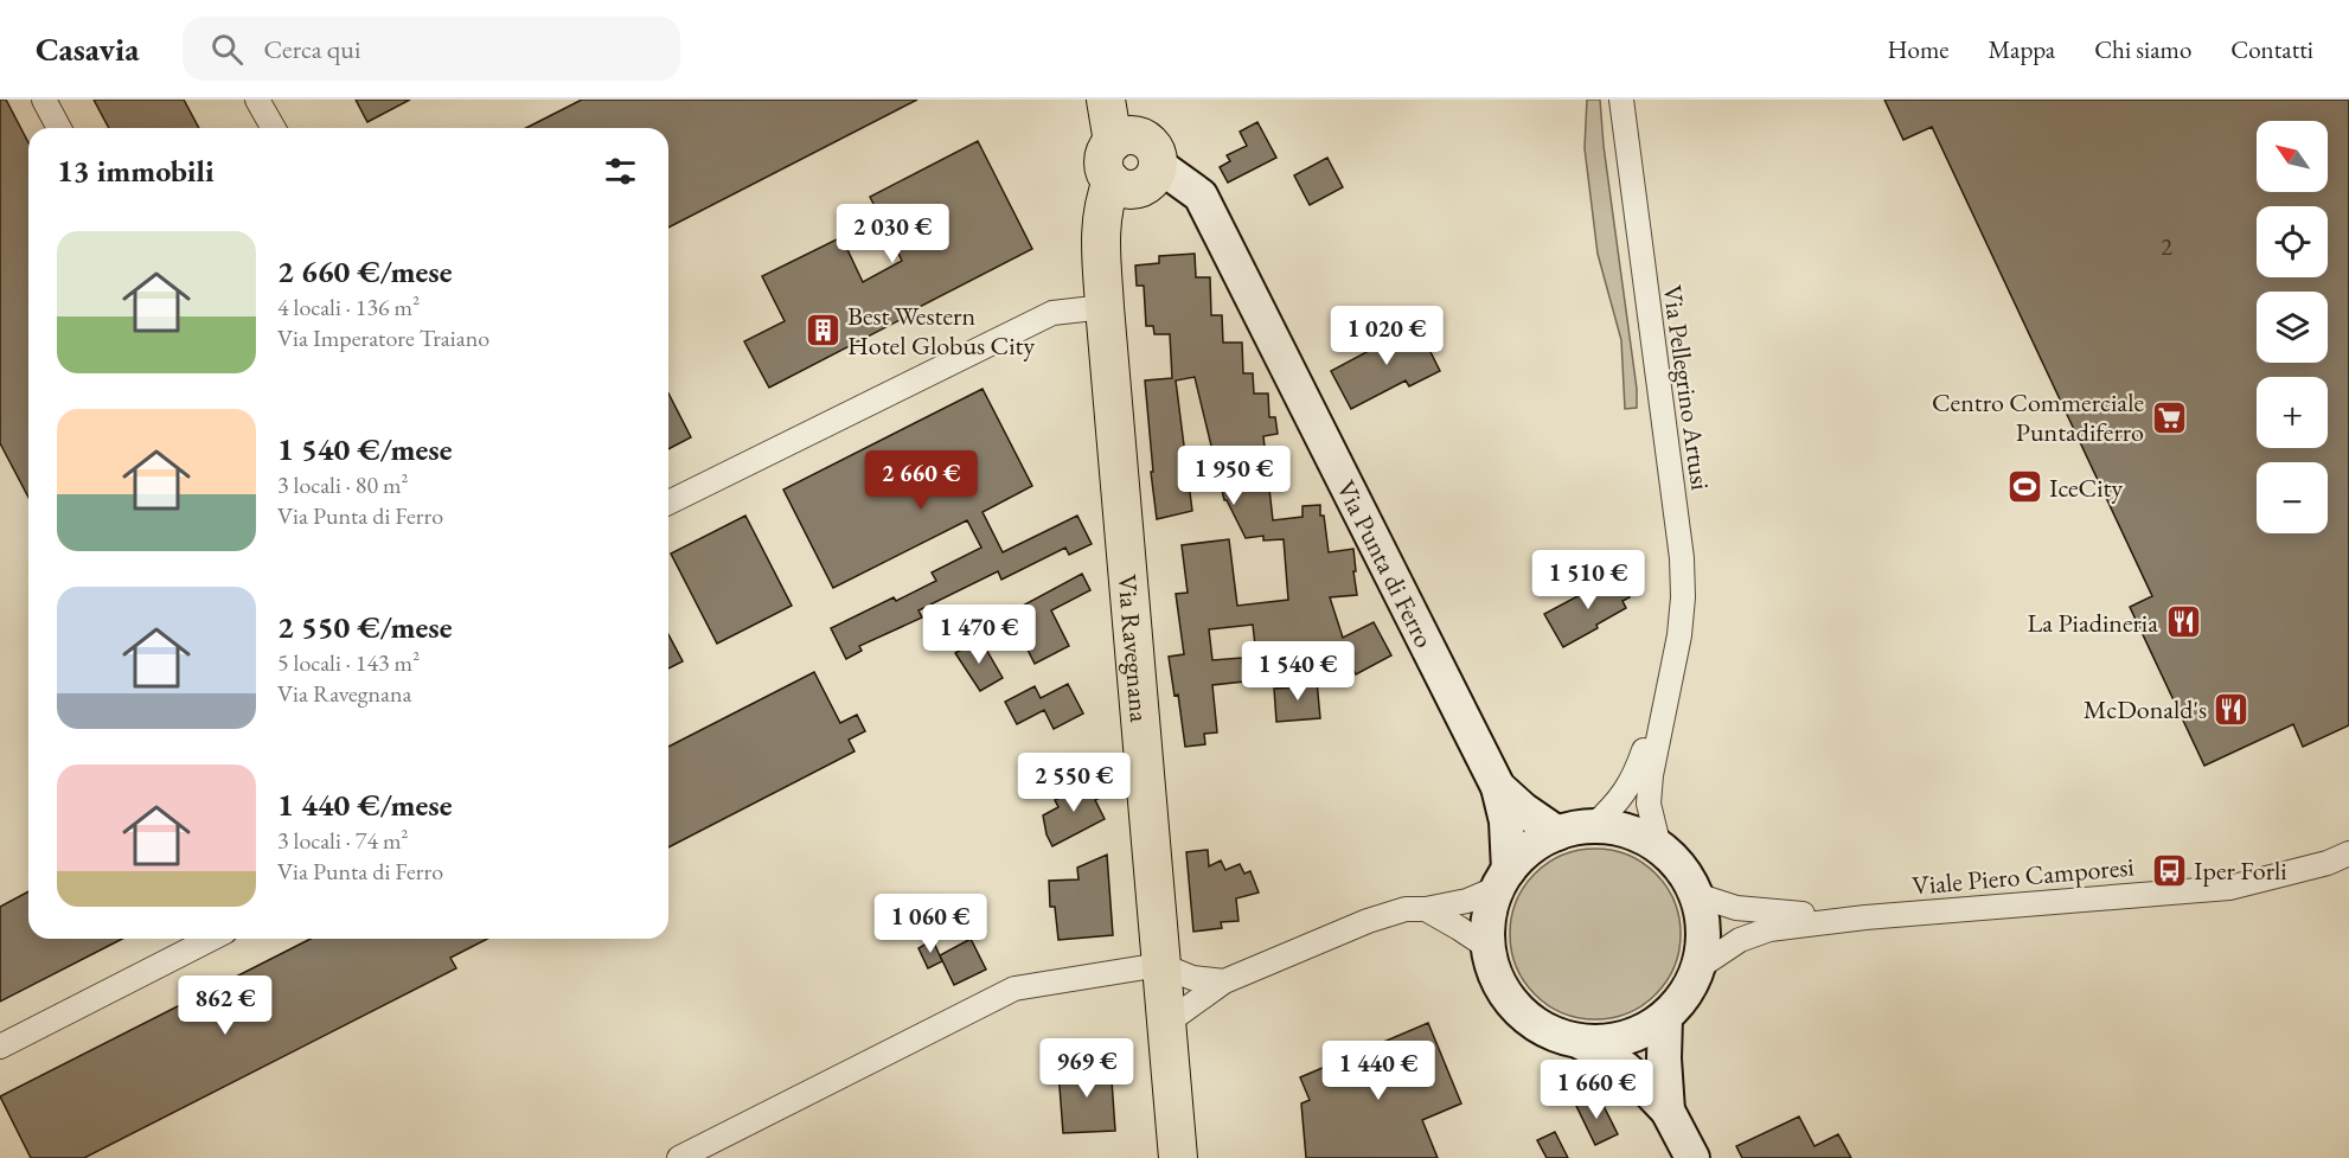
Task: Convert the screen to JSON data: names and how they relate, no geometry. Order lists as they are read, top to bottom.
{
  "streets": {
    "main road": ["Via Ravegnana"],
    "street": ["Via Pellegrino Artusi", "Via Punta di Ferro", "Viale Piero Camporesi"]
  },
  "crossings": [
    ["Via Punta di Ferro", "Via Ravegnana"],
    ["Via Punta di Ferro", "Viale Piero Camporesi"]
  ],
  "places": {
    "building": ["Best Western Hotel Globus City"],
    "supermarket": ["Centro Commerciale Puntadiferro"],
    "sports": ["IceCity"],
    "restaurant": ["La Piadineria", "McDonald's"],
    "bus stop": ["Iper Forli"]
  },
  "house_numbers": ["2"],
  "north": "top left",
  "page": {
    "header": "Casavia",
    "search": "Cerca qui",
    "nav": [
      "Home",
      "Mappa",
      "Chi siamo",
      "Contatti"
    ],
    "map_buttons": ["+", "−"],
    "heading": "13 immobili",
    "price": [
      "2 030 €",
      "1 020 €",
      "1 950 €",
      "2 660 €",
      "1 510 €",
      "1 470 €",
      "1 540 €",
      "2 550 €",
      "1 060 €",
      "862 €",
      "969 €",
      "1 440 €",
      "1 660 €"
    ],
    "list": [
      {
        "name": "2 660 €/mese",
        "note": "4 locali · 136 m² · Via Imperatore Traiano"
      },
      {
        "name": "1 540 €/mese",
        "note": "3 locali · 80 m² · Via Punta di Ferro"
      },
      {
        "name": "2 550 €/mese",
        "note": "5 locali · 143 m² · Via Ravegnana"
      },
      {
        "name": "1 440 €/mese",
        "note": "3 locali · 74 m² · Via Punta di Ferro"
      }
    ]
  }
}
